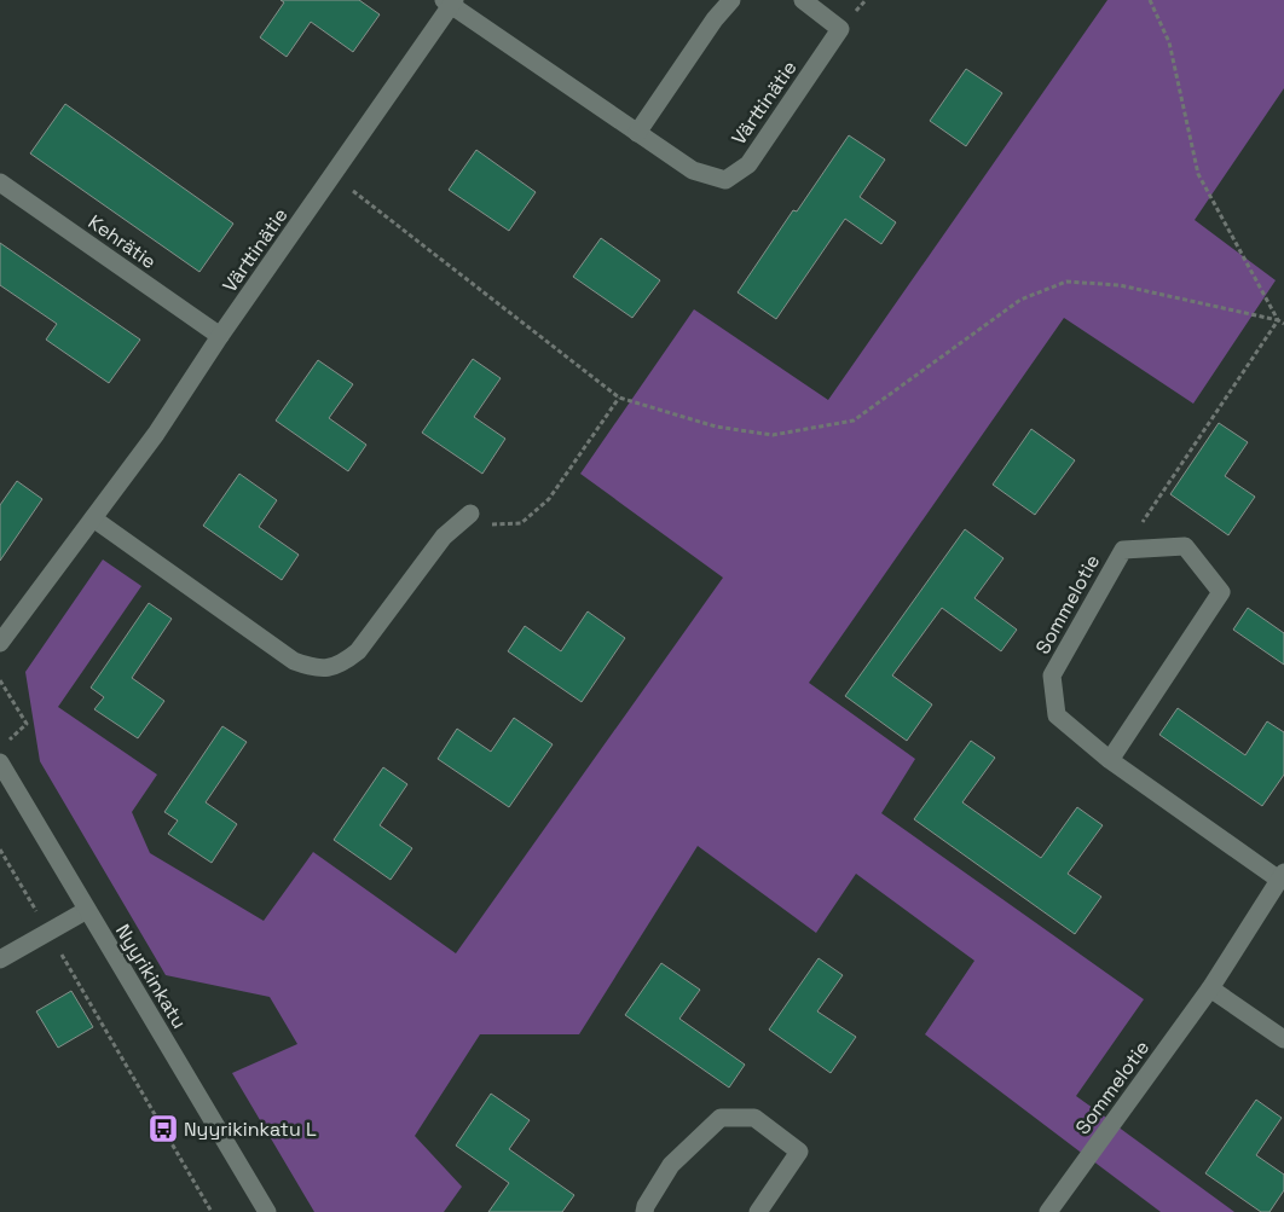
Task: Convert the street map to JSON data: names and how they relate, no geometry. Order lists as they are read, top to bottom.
{
  "streets": {
    "street": [
      "Värttinätie",
      "Kehrätie",
      "Sommelotie",
      "Nyyrikinkatu"
    ]
  },
  "crossings": [
    ["Värttinätie", "Kehrätie"]
  ],
  "places": {
    "bus stop": ["Nyyrikinkatu L"]
  }
}
